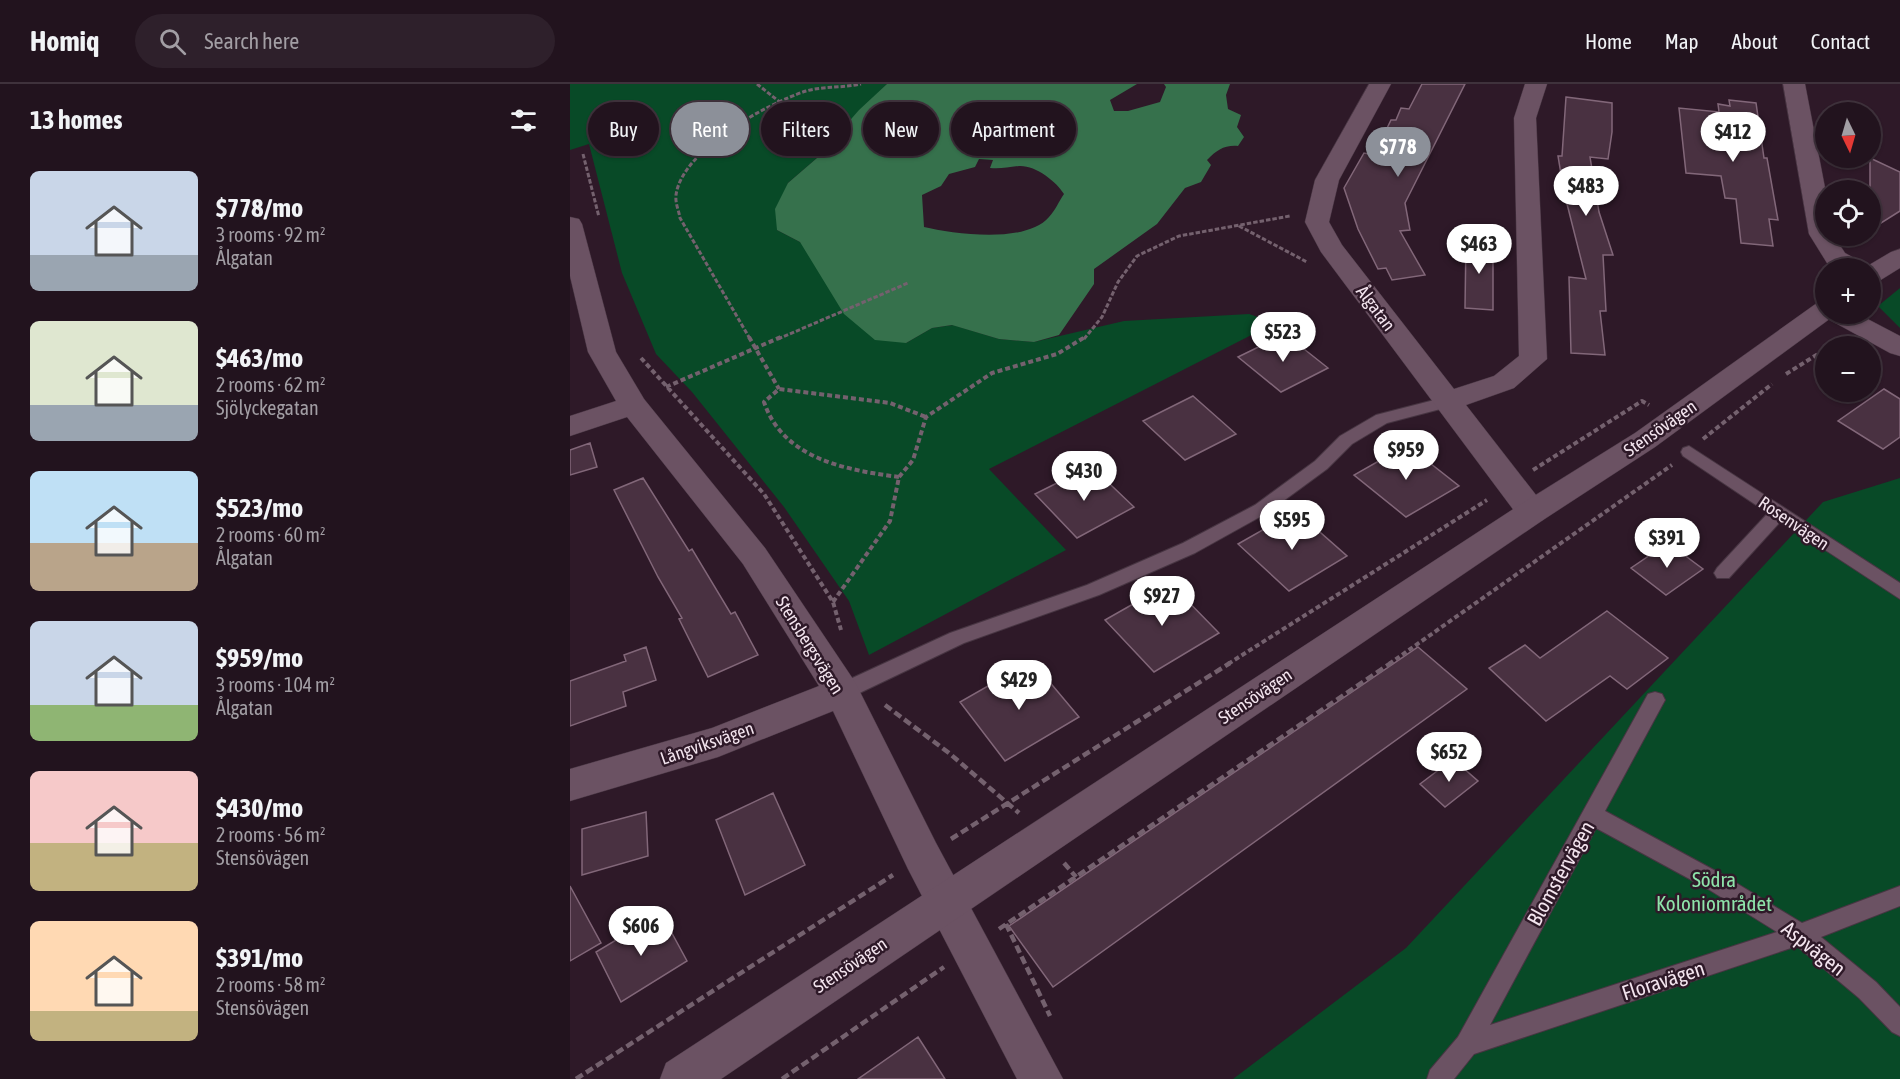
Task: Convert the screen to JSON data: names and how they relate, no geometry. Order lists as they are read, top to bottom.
{
  "streets": {
    "street": [
      "Ålgatan",
      "Stensövägen",
      "Stensbergsvägen",
      "Långviksvägen"
    ],
    "lane": [
      "Rosenvägen",
      "Blomstervägen",
      "Aspvägen",
      "Floravägen"
    ]
  },
  "crossings": [
    ["Ålgatan", "Stensövägen"],
    ["Stensövägen", "Stensbergsvägen"],
    ["Stensbergsvägen", "Långviksvägen"],
    ["Blomstervägen", "Aspvägen"],
    ["Blomstervägen", "Floravägen"],
    ["Aspvägen", "Floravägen"]
  ],
  "parks": ["Södra Koloniområdet"],
  "north": "bottom",
  "page": {
    "header": "Homiq",
    "search": "Search here",
    "nav": [
      "Home",
      "Map",
      "About",
      "Contact"
    ],
    "heading": "13 homes",
    "map_buttons": ["+", "−"],
    "chip": [
      "Buy",
      "Rent",
      "Filters",
      "New",
      "Apartment"
    ],
    "price": [
      "$412",
      "$778",
      "$483",
      "$463",
      "$523",
      "$959",
      "$430",
      "$595",
      "$391",
      "$927",
      "$429",
      "$652",
      "$606"
    ],
    "list": [
      {
        "name": "$778/mo",
        "note": "3 rooms · 92 m² · Ålgatan"
      },
      {
        "name": "$463/mo",
        "note": "2 rooms · 62 m² · Sjölyckegatan"
      },
      {
        "name": "$523/mo",
        "note": "2 rooms · 60 m² · Ålgatan"
      },
      {
        "name": "$959/mo",
        "note": "3 rooms · 104 m² · Ålgatan"
      },
      {
        "name": "$430/mo",
        "note": "2 rooms · 56 m² · Stensövägen"
      },
      {
        "name": "$391/mo",
        "note": "2 rooms · 58 m² · Stensövägen"
      }
    ]
  }
}
